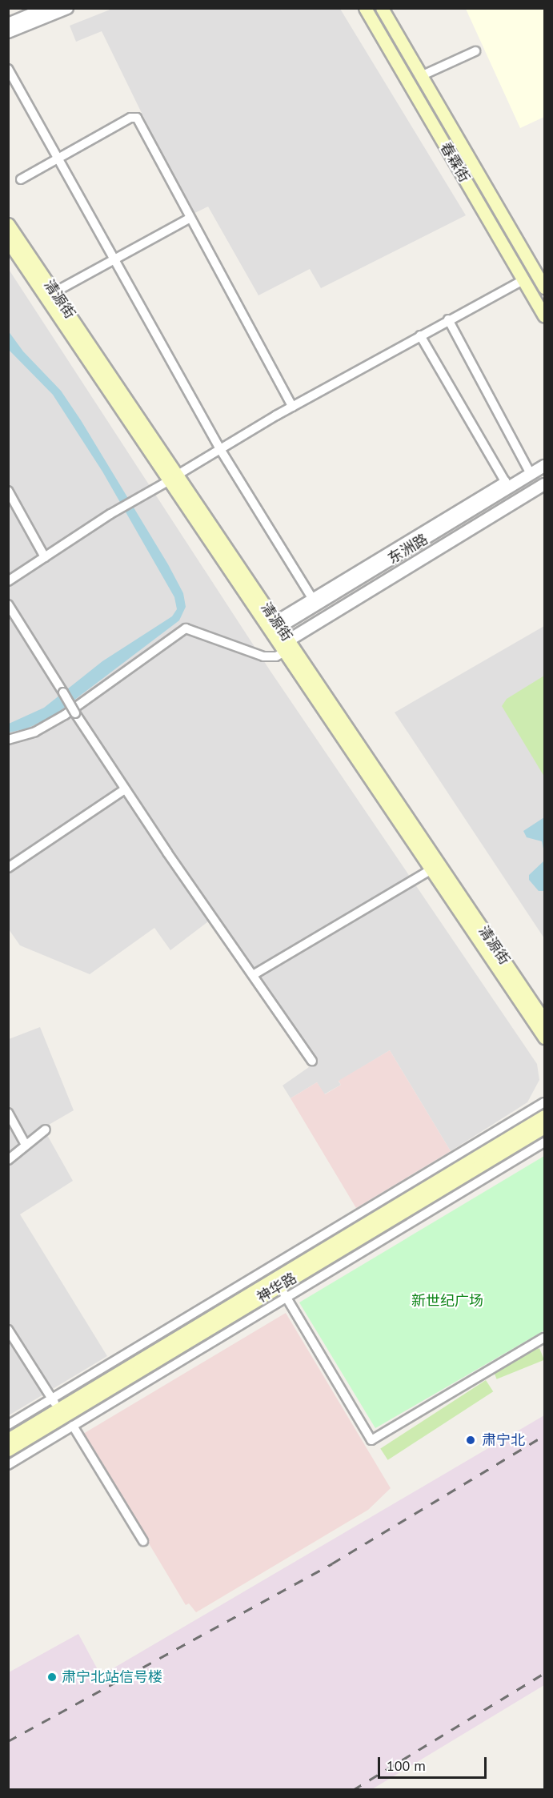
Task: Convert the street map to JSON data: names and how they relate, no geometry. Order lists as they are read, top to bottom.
{
  "streets": {
    "main road": ["春霖街", "清源街", "神华路"],
    "street": ["东洲路"]
  },
  "crossings": [
    ["清源街", "东洲路"]
  ],
  "parks": ["新世纪广场"],
  "places": ["肃宁北", "肃宁北站信号楼"],
  "scale_bar": "100 m"
}
